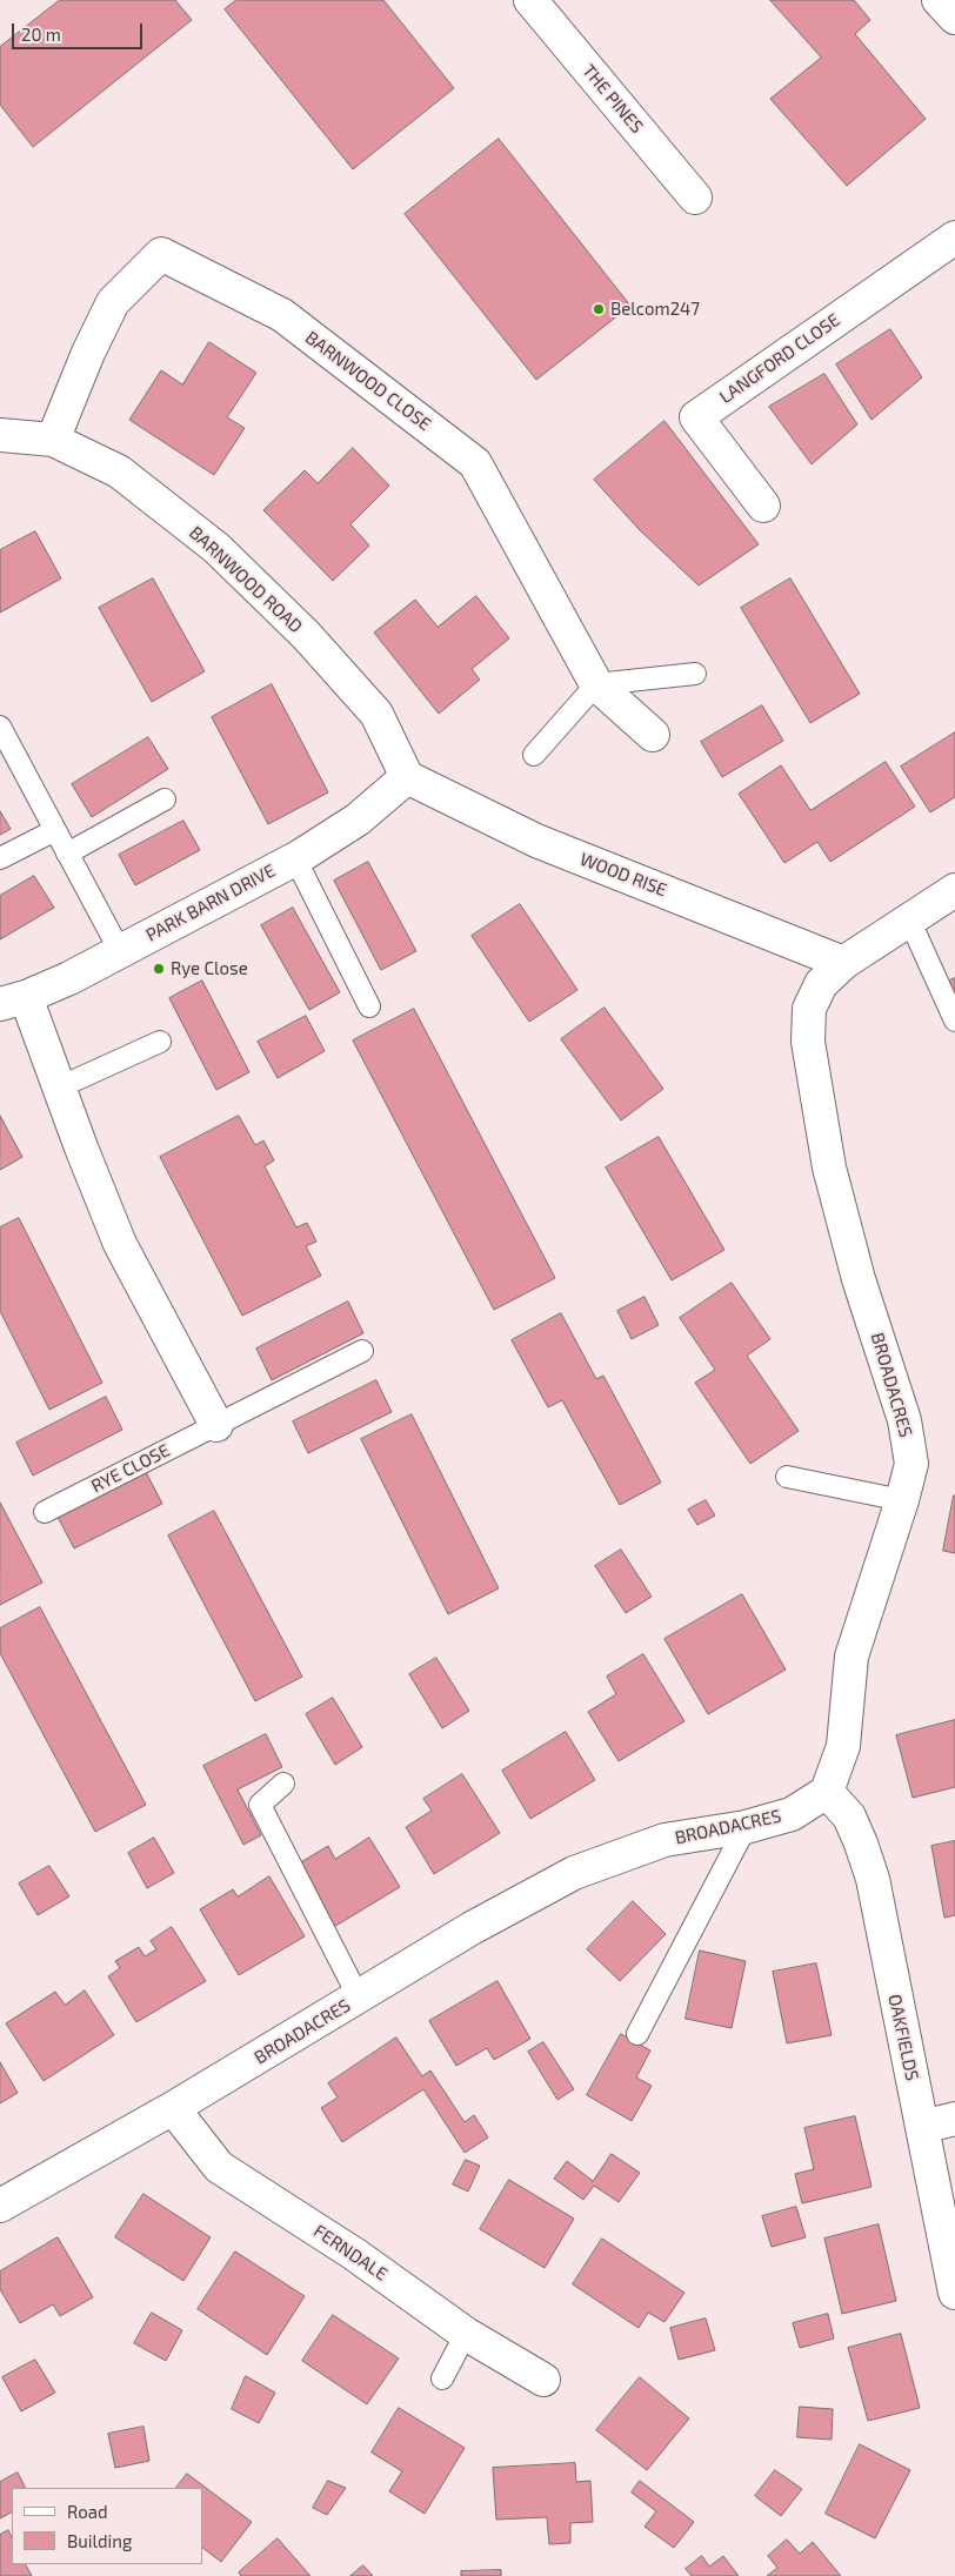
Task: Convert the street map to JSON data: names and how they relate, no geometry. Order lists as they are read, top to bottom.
{
  "streets": {
    "street": [
      "THE PINES",
      "LANGFORD CLOSE",
      "BARNWOOD CLOSE",
      "BARNWOOD ROAD",
      "WOOD RISE",
      "PARK BARN DRIVE",
      "BROADACRES",
      "OAKFIELDS",
      "FERNDALE"
    ],
    "lane": ["RYE CLOSE"]
  },
  "crossings": [
    ["BARNWOOD CLOSE", "BARNWOOD ROAD"],
    ["BARNWOOD ROAD", "WOOD RISE"],
    ["BARNWOOD ROAD", "PARK BARN DRIVE"],
    ["WOOD RISE", "PARK BARN DRIVE"],
    ["WOOD RISE", "BROADACRES"],
    ["BROADACRES", "OAKFIELDS"],
    ["BROADACRES", "FERNDALE"]
  ],
  "places": ["Belcom247", "Rye Close"],
  "legend": ["Road", "Building"],
  "scale_bar": "20 m"
}
